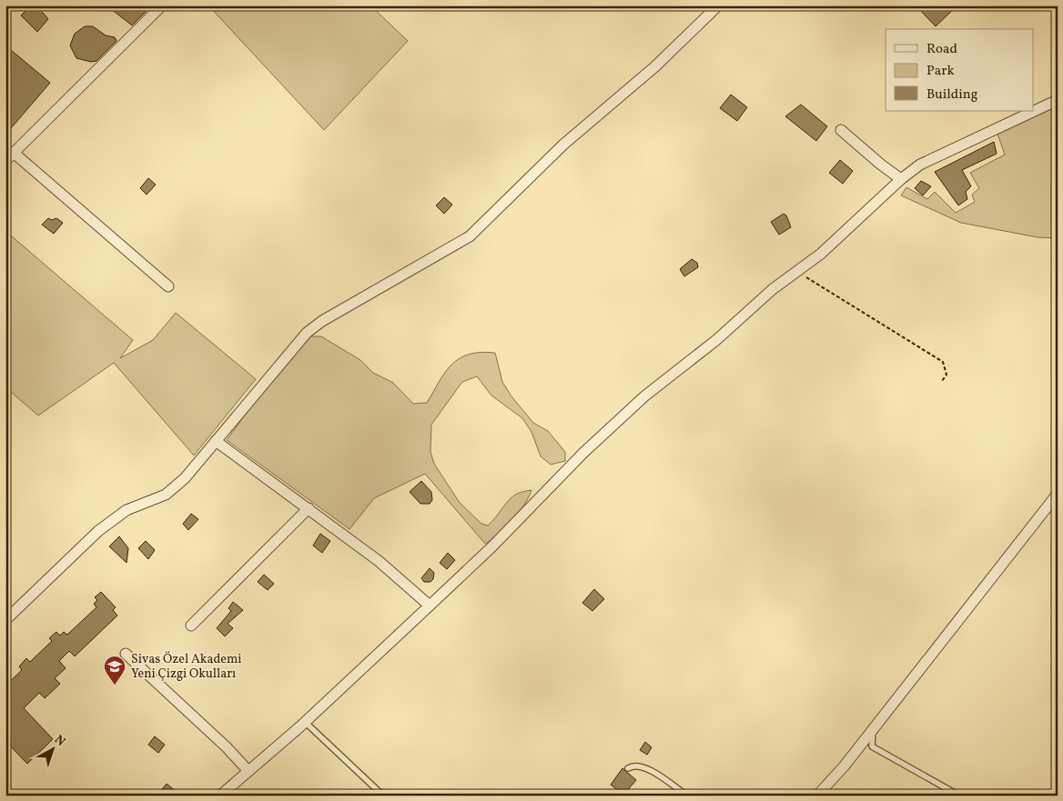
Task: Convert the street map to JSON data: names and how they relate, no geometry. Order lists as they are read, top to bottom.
{
  "places": {
    "school or university": ["Sivas Özel Akademi Yeni Çizgi Okulları"]
  },
  "legend": ["Road", "Park", "Building"],
  "north": "top right"
}
